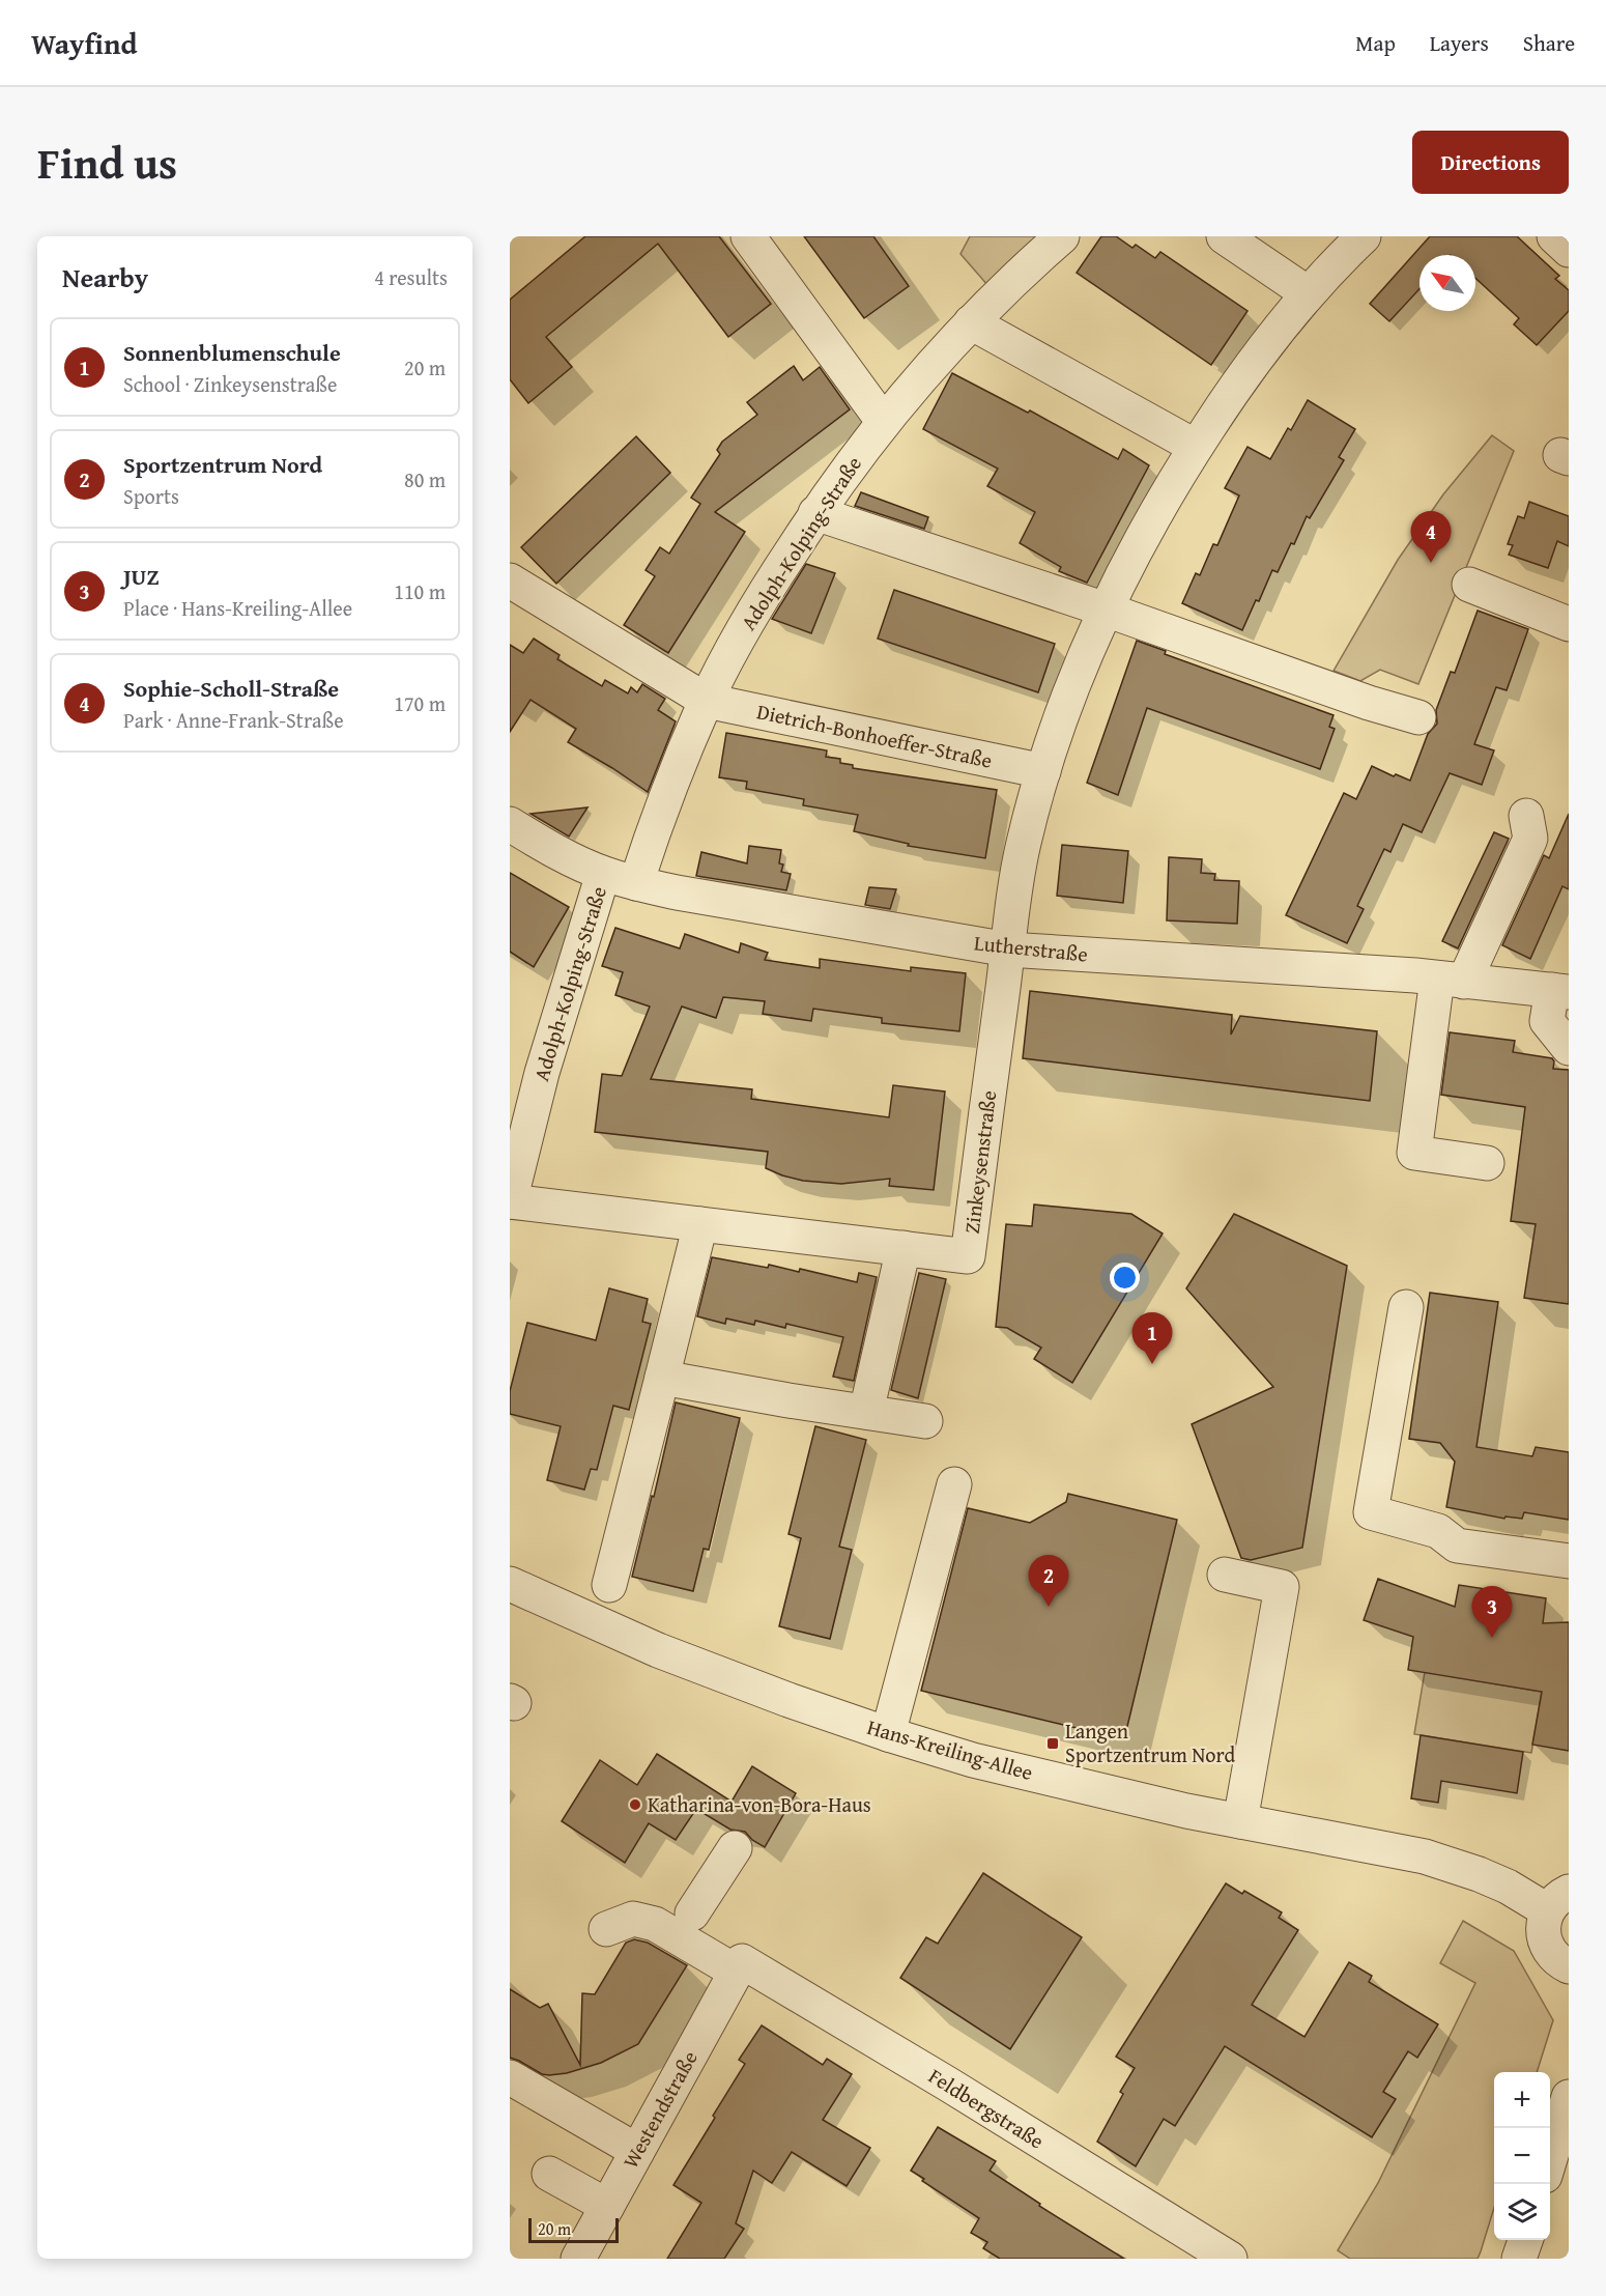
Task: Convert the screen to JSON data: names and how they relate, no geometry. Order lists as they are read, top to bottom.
{
  "streets": {
    "street": [
      "Adolph-Kolping-Straße",
      "Dietrich-Bonhoeffer-Straße",
      "Lutherstraße",
      "Zinkeysenstraße",
      "Hans-Kreiling-Allee",
      "Feldbergstraße",
      "Westendstraße"
    ]
  },
  "crossings": [
    ["Adolph-Kolping-Straße", "Dietrich-Bonhoeffer-Straße"],
    ["Adolph-Kolping-Straße", "Lutherstraße"],
    ["Adolph-Kolping-Straße", "Zinkeysenstraße"],
    ["Lutherstraße", "Zinkeysenstraße"],
    ["Feldbergstraße", "Westendstraße"]
  ],
  "places": {
    "transit": ["Langen Sportzentrum Nord"],
    "other": ["Katharina-von-Bora-Haus"]
  },
  "scale_bar": "20 m",
  "north": "top left",
  "page": {
    "header": "Wayfind",
    "nav": ["Map", "Layers", "Share"],
    "title": "Find us",
    "buttons": "Directions",
    "heading": ["Nearby", "4 results"],
    "list": [
      {
        "mark": "1",
        "name": "Sonnenblumenschule",
        "note": "School · Zinkeysenstraße",
        "value": "20 m"
      },
      {
        "mark": "2",
        "name": "Sportzentrum Nord",
        "note": "Sports",
        "value": "80 m"
      },
      {
        "mark": "3",
        "name": "JUZ",
        "note": "Place · Hans-Kreiling-Allee",
        "value": "110 m"
      },
      {
        "mark": "4",
        "name": "Sophie-Scholl-Straße",
        "note": "Park · Anne-Frank-Straße",
        "value": "170 m"
      }
    ],
    "pins": [
      "4",
      "1",
      "2",
      "3"
    ],
    "map_buttons": ["+", "−"],
    "scale": "20 m"
  }
}
